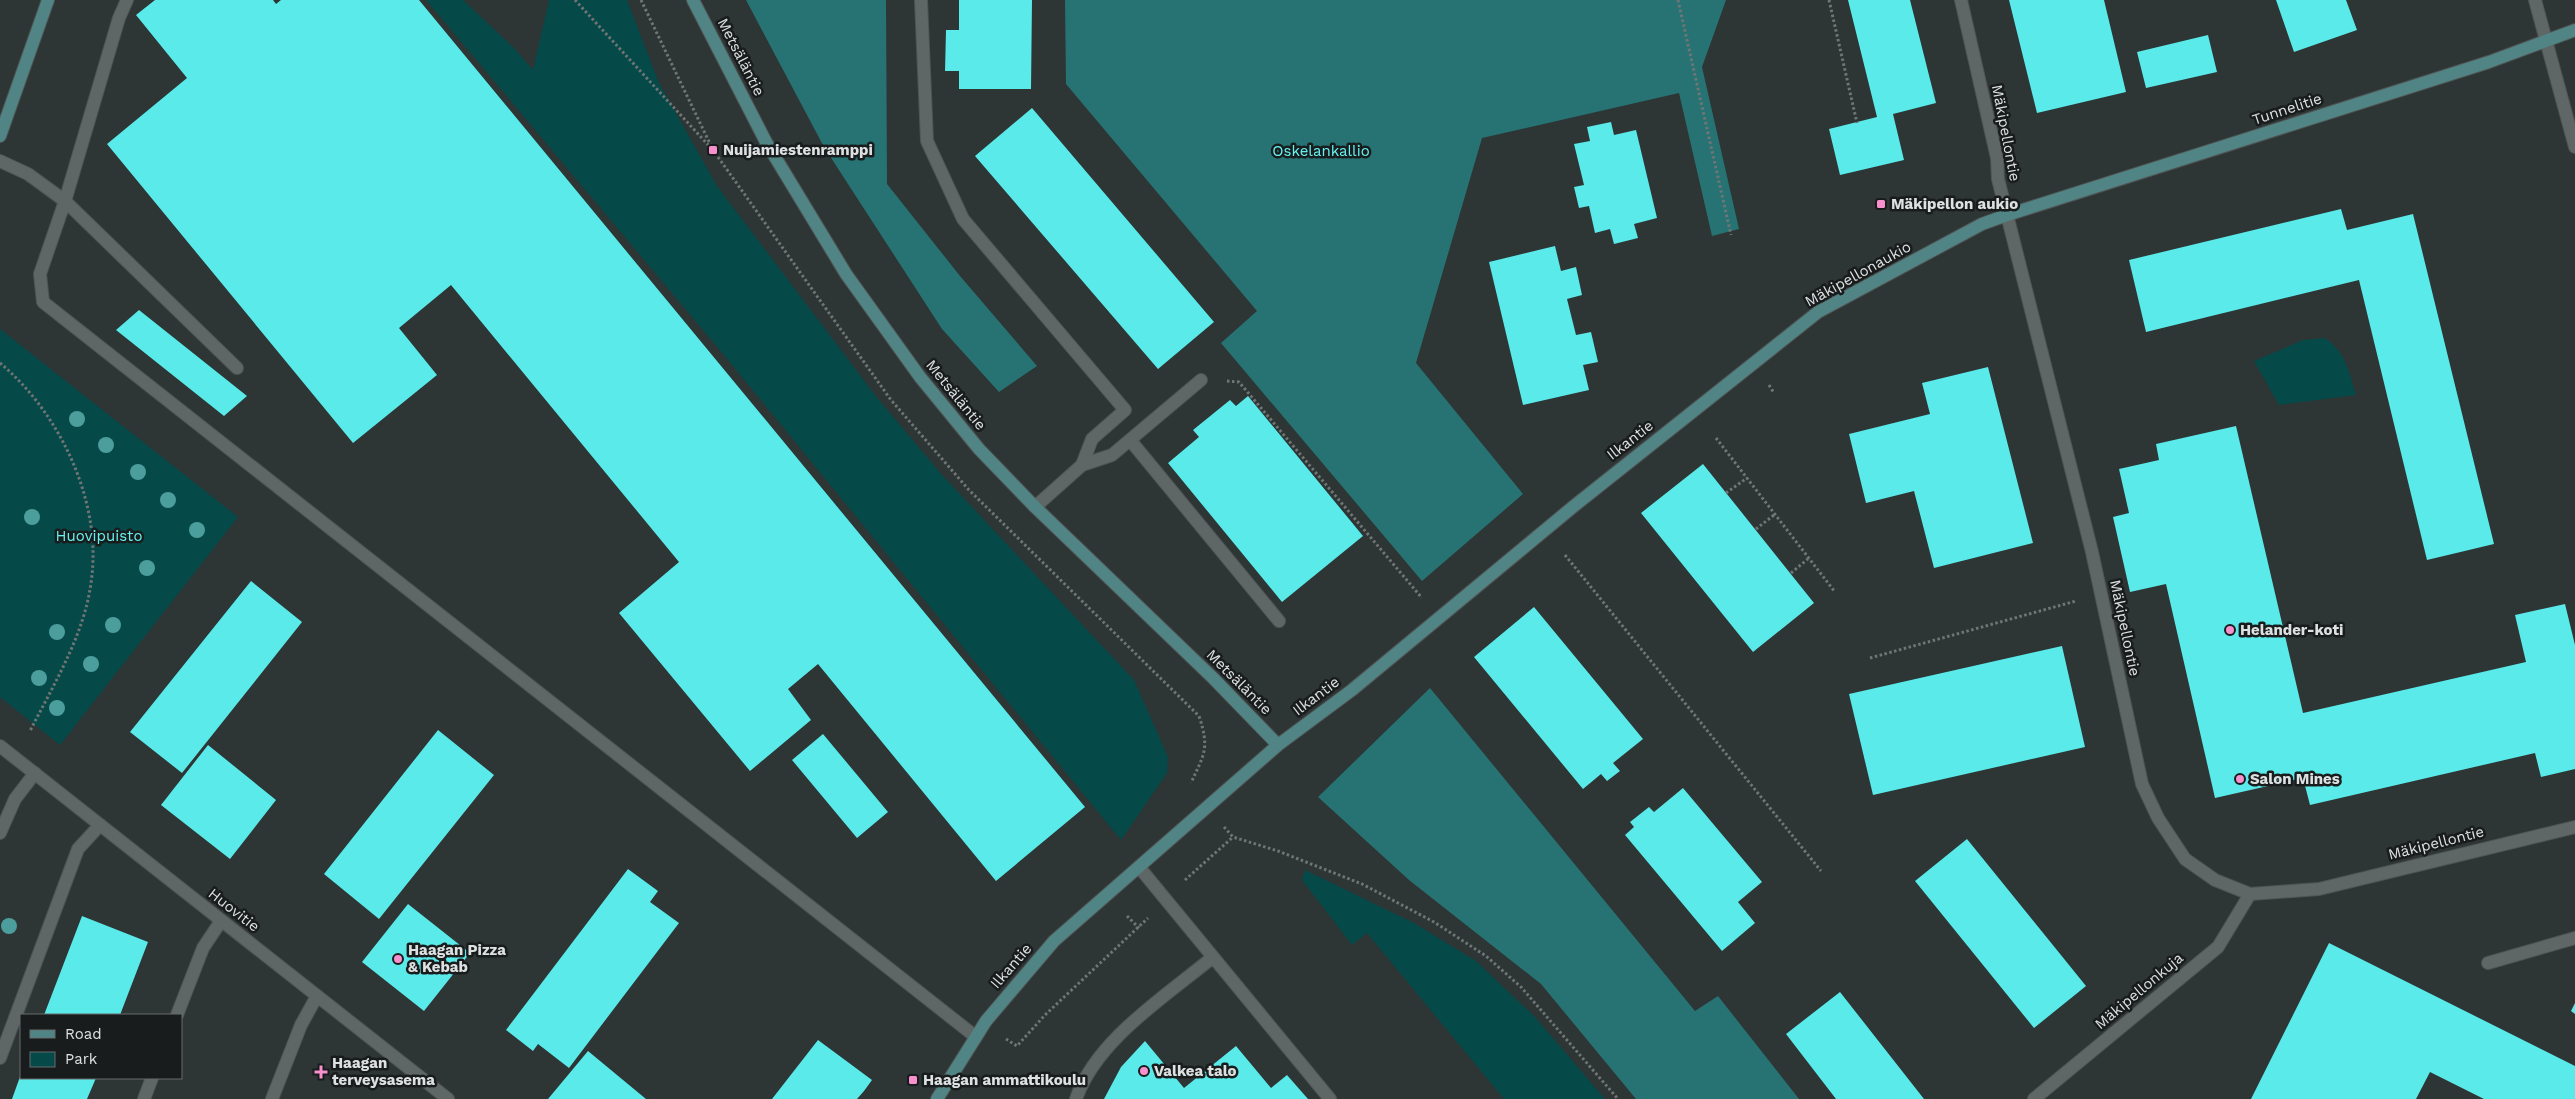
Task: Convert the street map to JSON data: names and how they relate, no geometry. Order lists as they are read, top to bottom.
{
  "streets": {
    "street": [
      "Metsäläntie",
      "Tunnelitie",
      "Mäkipellontie",
      "Mäkipellonaukio",
      "Ilkantie",
      "Huovitie",
      "Mäkipellonkuja"
    ]
  },
  "crossings": [
    ["Metsäläntie", "Ilkantie"],
    ["Tunnelitie", "Mäkipellontie"],
    ["Tunnelitie", "Mäkipellonaukio"],
    ["Mäkipellontie", "Mäkipellonaukio"],
    ["Mäkipellontie", "Mäkipellonkuja"],
    ["Mäkipellonaukio", "Ilkantie"]
  ],
  "parks": ["Oskelankallio", "Huovipuisto"],
  "places": {
    "transit": ["Nuijamiestenramppi", "Mäkipellon aukio", "Haagan ammattikoulu"],
    "other": [
      "Helander-koti",
      "Salon Mines",
      "Haagan Pizza & Kebab",
      "Valkea talo"
    ],
    "health": ["Haagan terveysasema"]
  },
  "legend": ["Road", "Park"]
}
